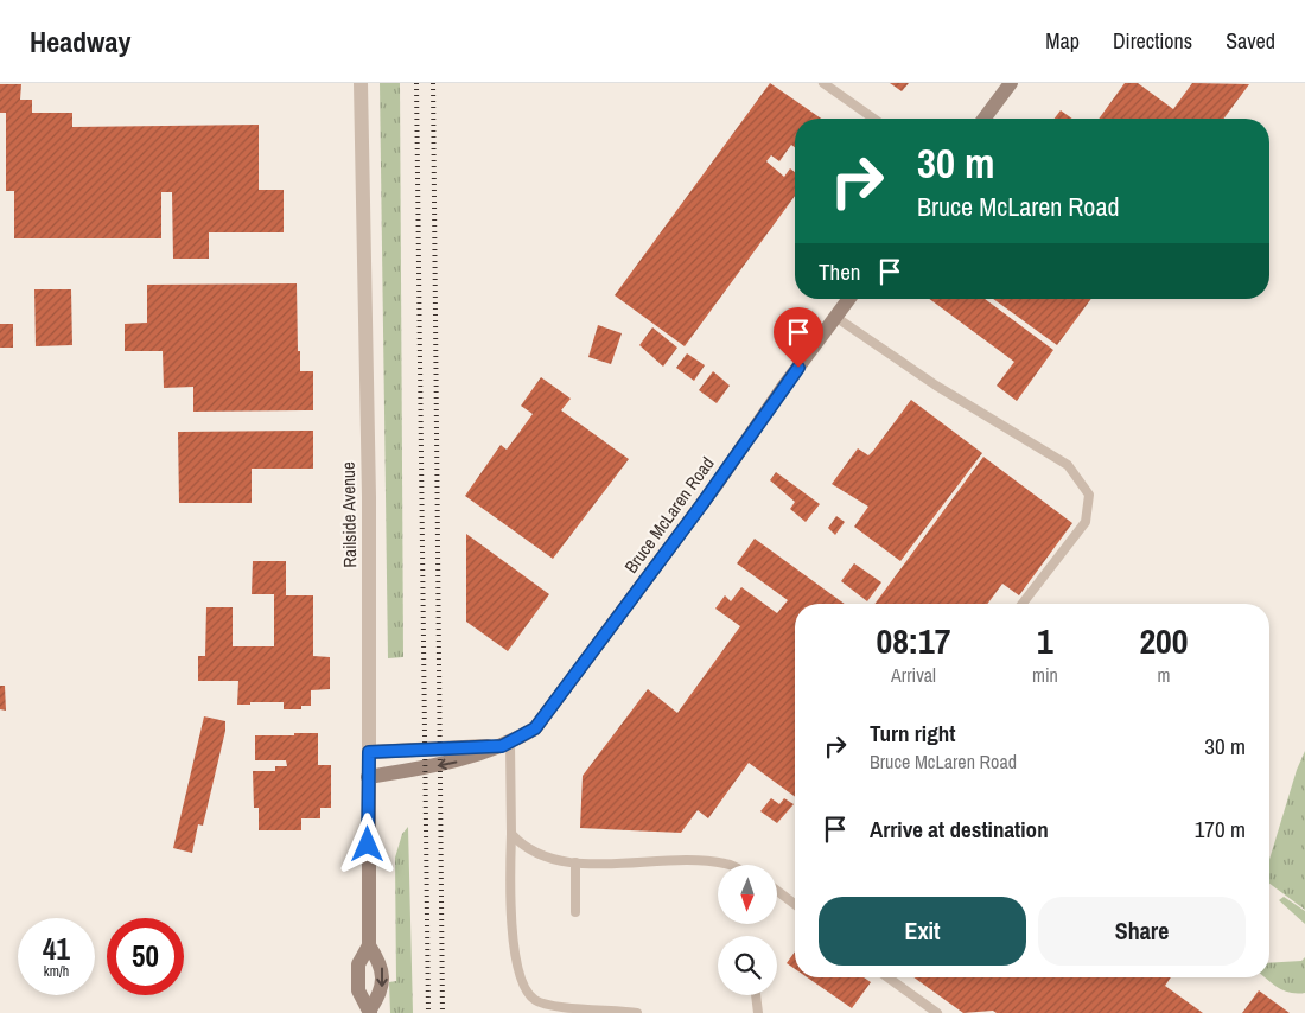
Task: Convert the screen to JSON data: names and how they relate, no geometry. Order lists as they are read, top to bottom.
{
  "streets": {
    "main road": ["Railside Avenue", "Bruce McLaren Road"]
  },
  "crossings": [
    ["Railside Avenue", "Bruce McLaren Road"]
  ],
  "north": "bottom",
  "page": {
    "header": "Headway",
    "nav": ["Map", "Directions", "Saved"],
    "turn": ["30 m", "Bruce McLaren Road"],
    "then": "Then",
    "eta": [
      "08:17",
      "Arrival",
      "1",
      "min",
      "200",
      "m"
    ],
    "list": [
      {
        "name": "Turn right",
        "note": "Bruce McLaren Road",
        "value": "30 m"
      },
      {
        "name": "Arrive at destination",
        "value": "170 m"
      }
    ],
    "buttons": ["Exit", "Share"],
    "speed": "41 km/h",
    "limit": "50"
  }
}
